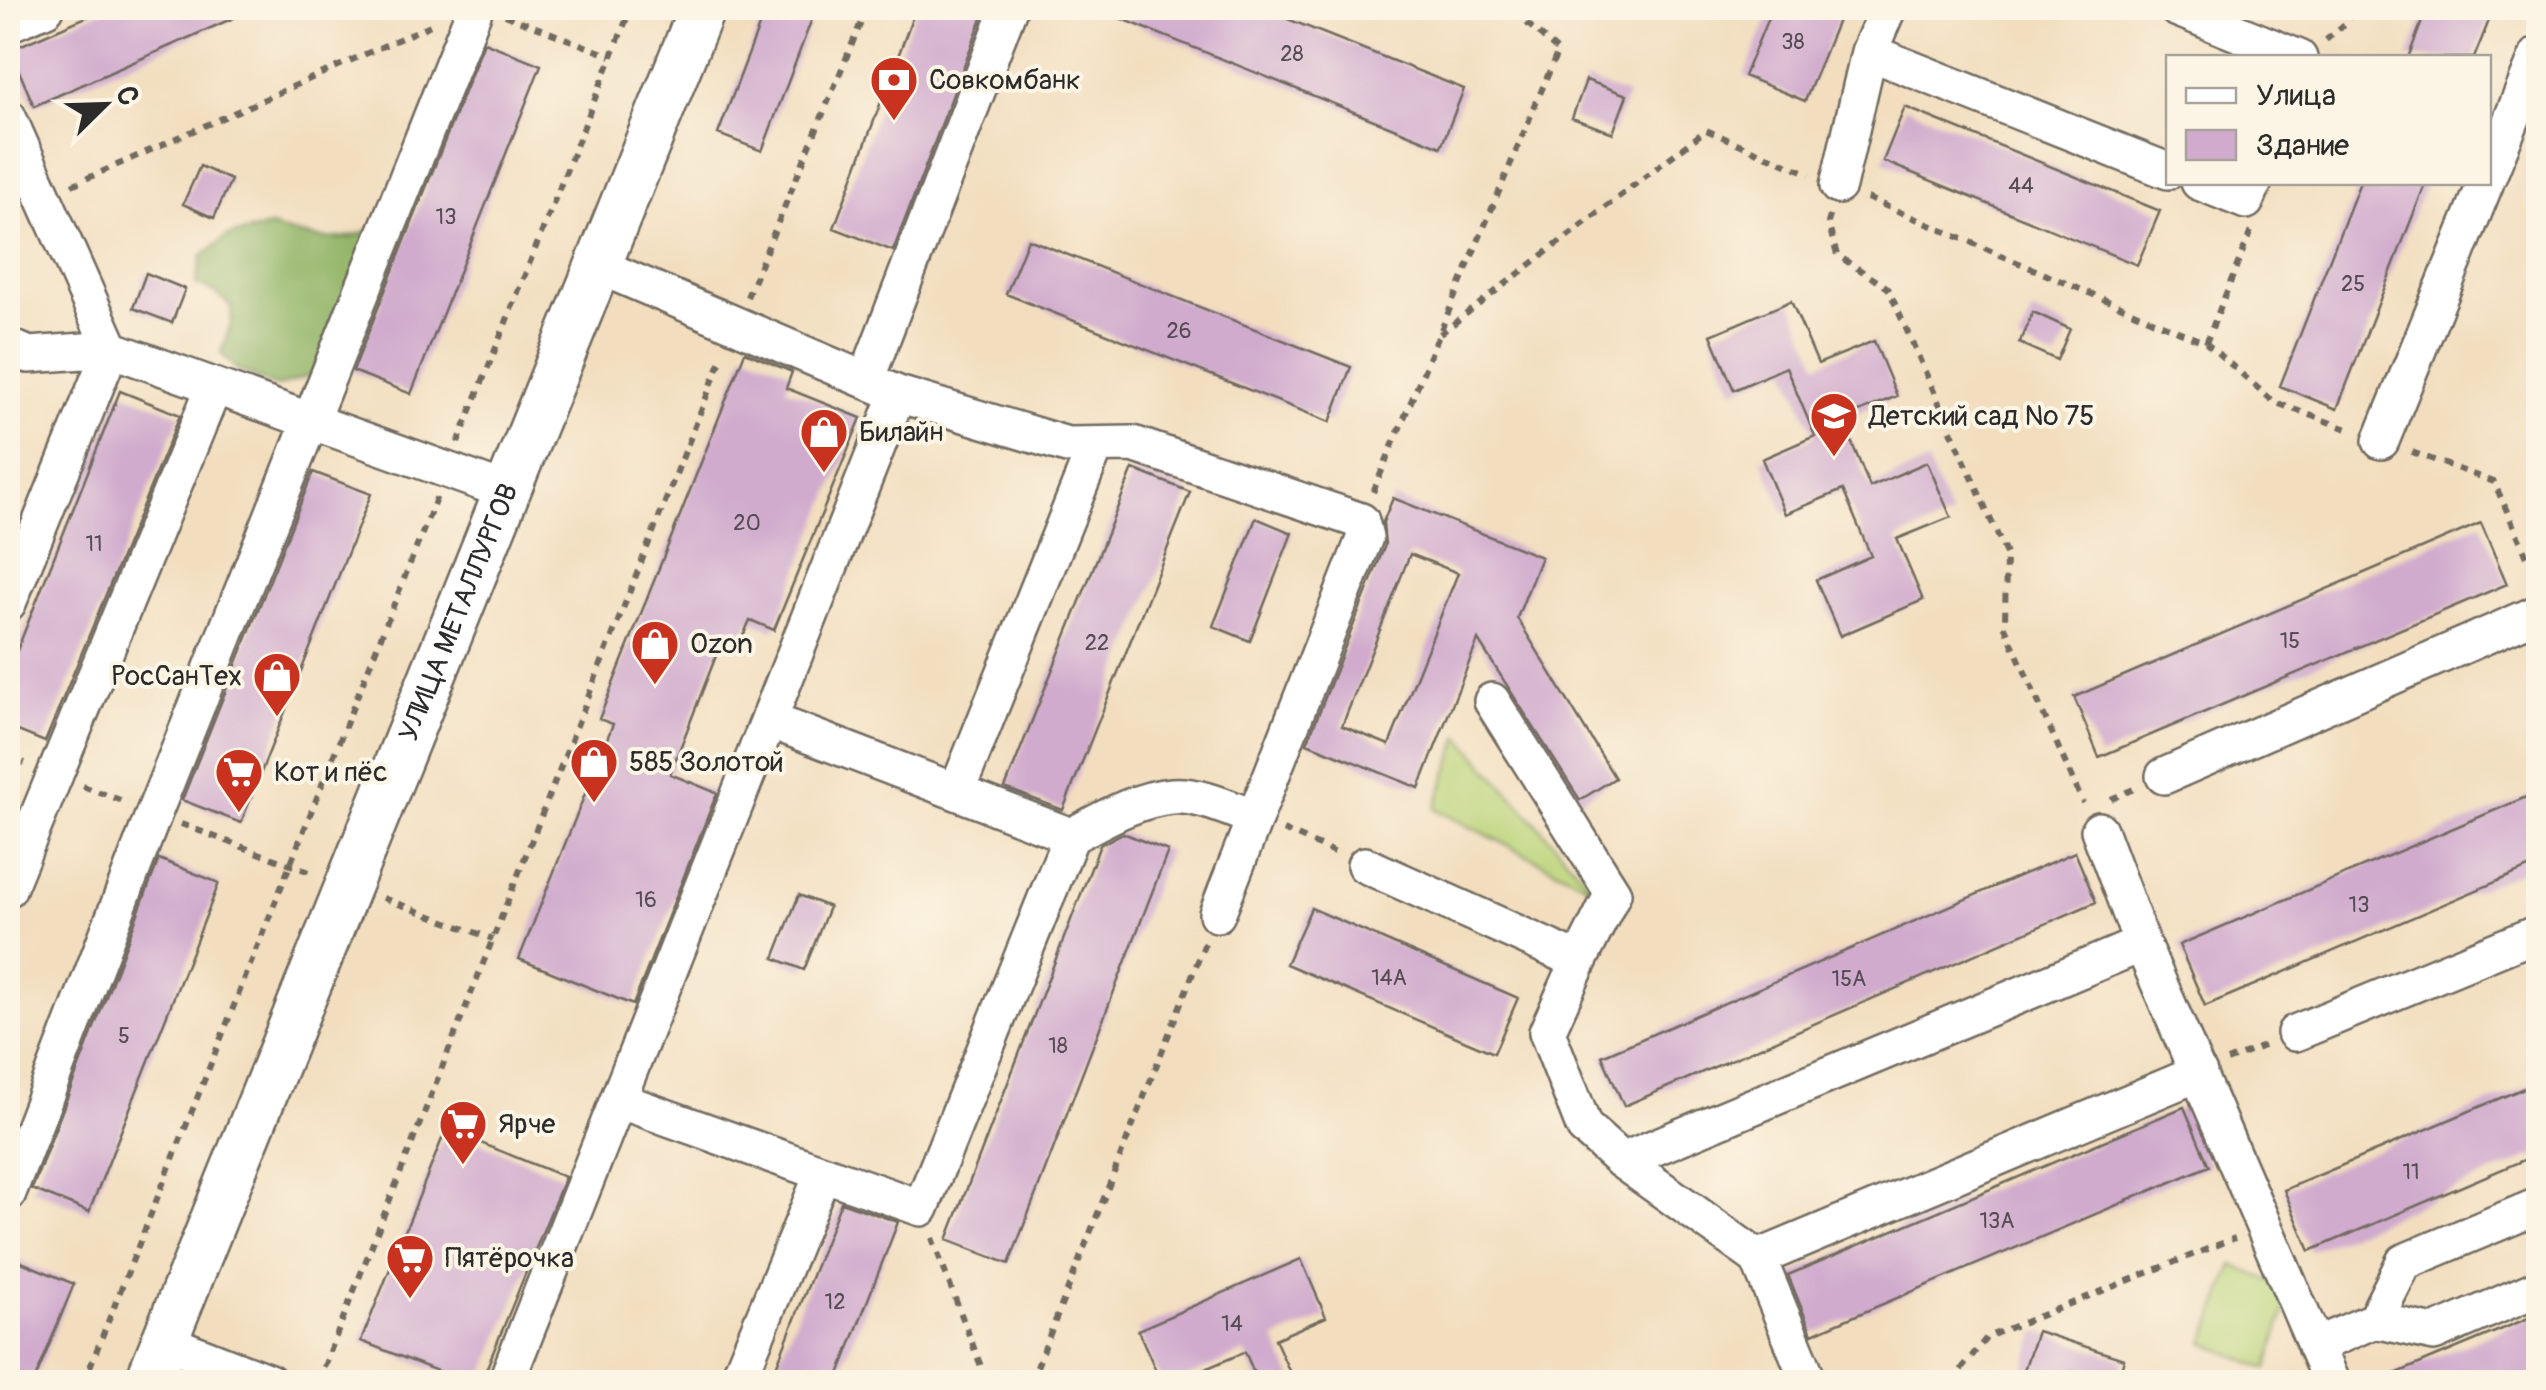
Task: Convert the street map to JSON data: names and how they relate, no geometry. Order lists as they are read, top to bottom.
{
  "streets": {
    "main road": ["УЛИЦА МЕТАЛЛУРГОВ"]
  },
  "places": {
    "bank": ["Совкомбанк"],
    "school or university": ["Детский сад № 75"],
    "shop": [
      "Билайн",
      "Ozon",
      "РосСанТех",
      "585 Золотой"
    ],
    "supermarket": ["Кот и пёс", "Ярче", "Пятёрочка"]
  },
  "house_numbers": [
    "38",
    "28",
    "44",
    "13",
    "25",
    "26",
    "20",
    "11",
    "15",
    "22",
    "16",
    "13",
    "14А",
    "15А",
    "5",
    "18",
    "11",
    "13А",
    "12",
    "14"
  ],
  "legend": ["Улица", "Здание"],
  "north": "top right"
}
